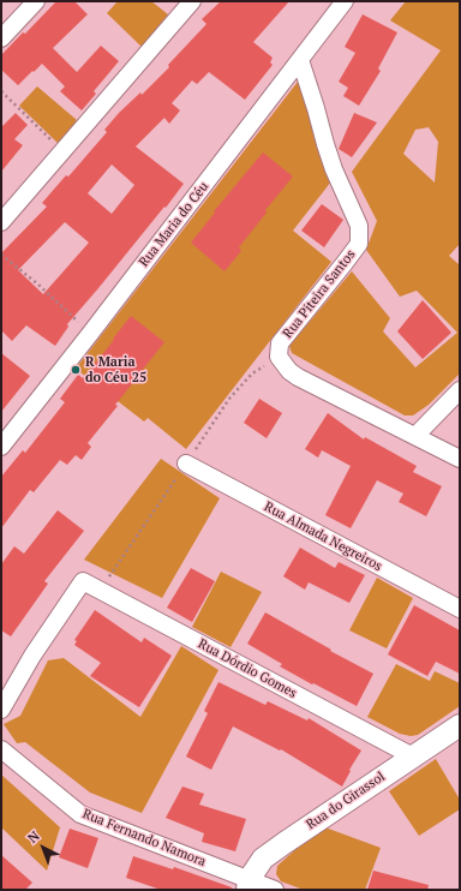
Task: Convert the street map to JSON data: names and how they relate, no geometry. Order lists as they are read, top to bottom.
{
  "streets": {
    "street": [
      "Rua Maria do Céu",
      "Rua Piteira Santos",
      "Rua Almada Negreiros",
      "Rua Dórdio Gomes",
      "Rua do Girassol",
      "Rua Fernando Namora"
    ]
  },
  "crossings": [
    ["Rua Maria do Céu", "Rua Piteira Santos"],
    ["Rua Dórdio Gomes", "Rua do Girassol"],
    ["Rua do Girassol", "Rua Fernando Namora"]
  ],
  "places": ["R Maria do Céu 25"],
  "north": "top left"
}
